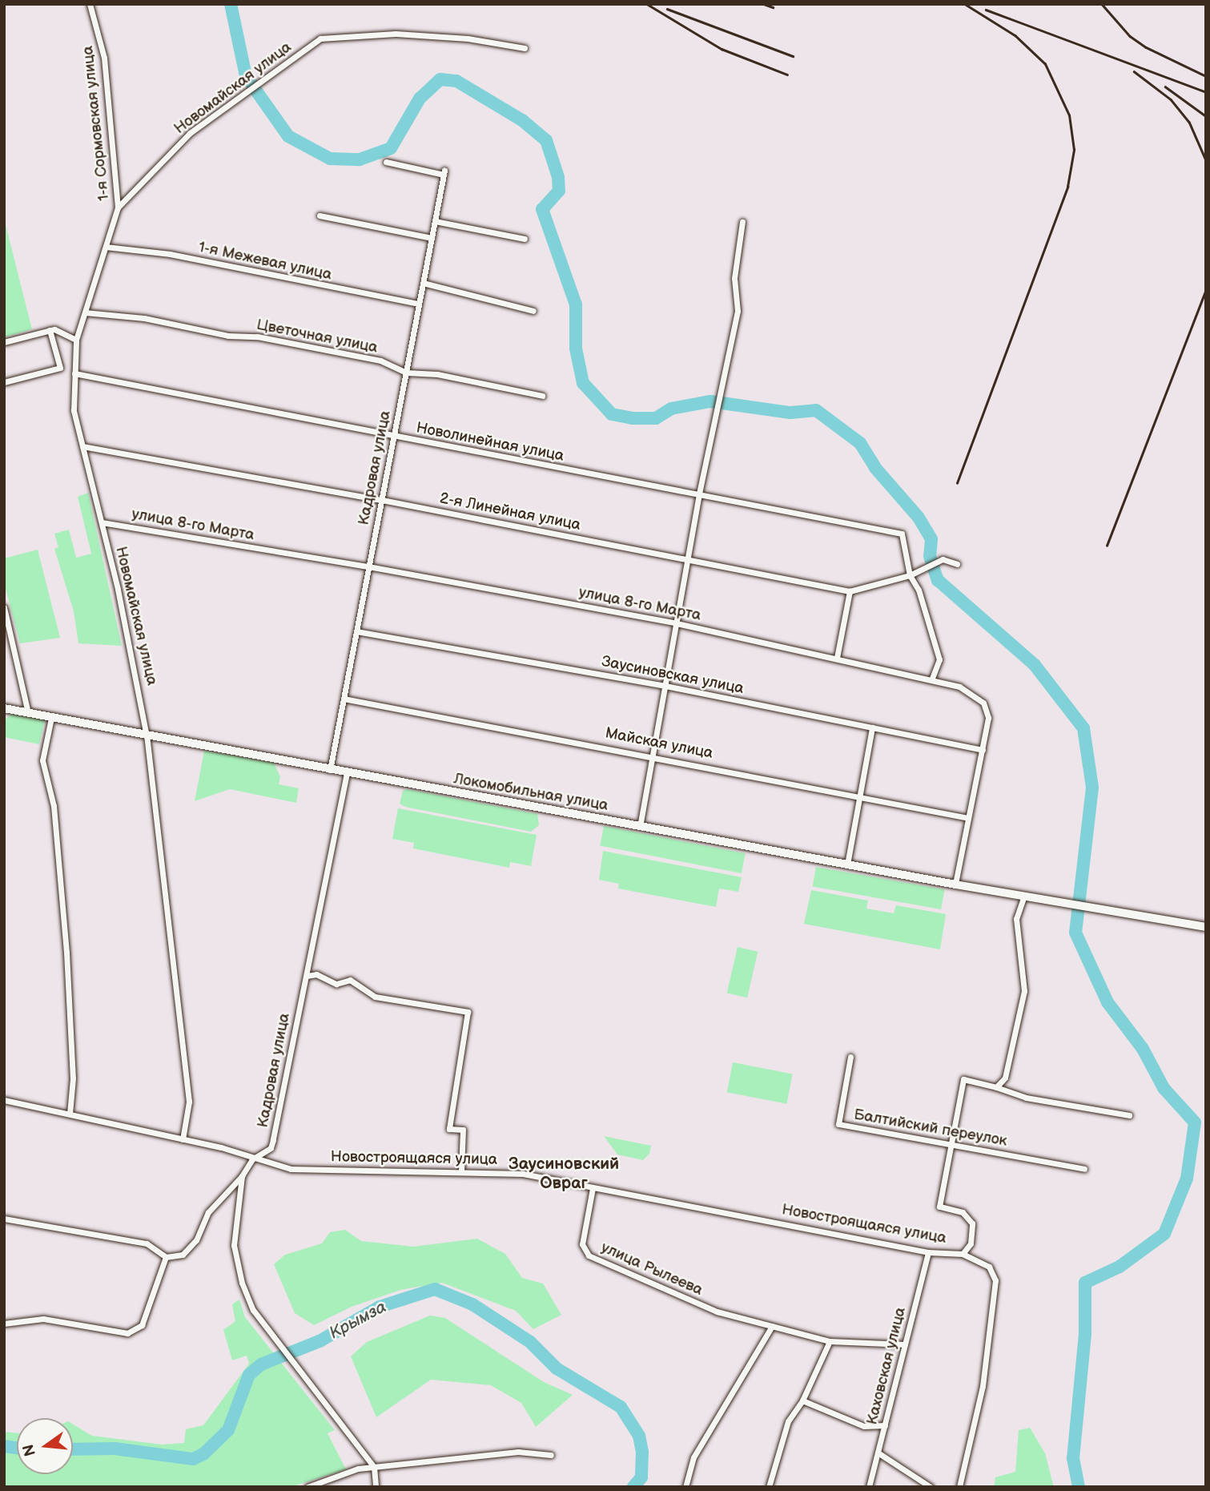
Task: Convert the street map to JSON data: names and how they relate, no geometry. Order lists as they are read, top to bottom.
{
  "streets": {
    "main road": ["Локомобильная улица"],
    "street": [
      "Новомайская улица",
      "1-я Сормовская улица",
      "1-я Межевая улица",
      "Цветочная улица",
      "Новолинейная улица",
      "Кадровая улица",
      "2-я Линейная улица",
      "улица 8-го Марта",
      "Заусиновская улица",
      "Майская улица",
      "Балтийский переулок",
      "Новостроящаяся улица",
      "улица Рылеева",
      "Каховская улица"
    ]
  },
  "crossings": [
    ["Новомайская улица", "1-я Сормовская улица"],
    ["Новомайская улица", "1-я Межевая улица"],
    ["Новомайская улица", "Цветочная улица"],
    ["Новомайская улица", "Новолинейная улица"],
    ["Новомайская улица", "2-я Линейная улица"],
    ["Новомайская улица", "улица 8-го Марта"],
    ["Новомайская улица", "Локомобильная улица"],
    ["Новомайская улица", "Новостроящаяся улица"],
    ["1-я Межевая улица", "Кадровая улица"],
    ["Цветочная улица", "Кадровая улица"],
    ["Новолинейная улица", "Кадровая улица"],
    ["Новолинейная улица", "2-я Линейная улица"],
    ["Кадровая улица", "2-я Линейная улица"],
    ["Кадровая улица", "улица 8-го Марта"],
    ["Кадровая улица", "Заусиновская улица"],
    ["Кадровая улица", "Майская улица"],
    ["Кадровая улица", "Локомобильная улица"],
    ["Кадровая улица", "Новостроящаяся улица"],
    ["улица 8-го Марта", "Заусиновская улица"],
    ["улица 8-го Марта", "Майская улица"],
    ["улица 8-го Марта", "Локомобильная улица"],
    ["Новостроящаяся улица", "улица Рылеева"],
    ["Новостроящаяся улица", "Каховская улица"],
    ["улица Рылеева", "Каховская улица"]
  ],
  "districts": ["Заусиновский Овраг"],
  "water": ["Крымза"],
  "north": "left"
}
